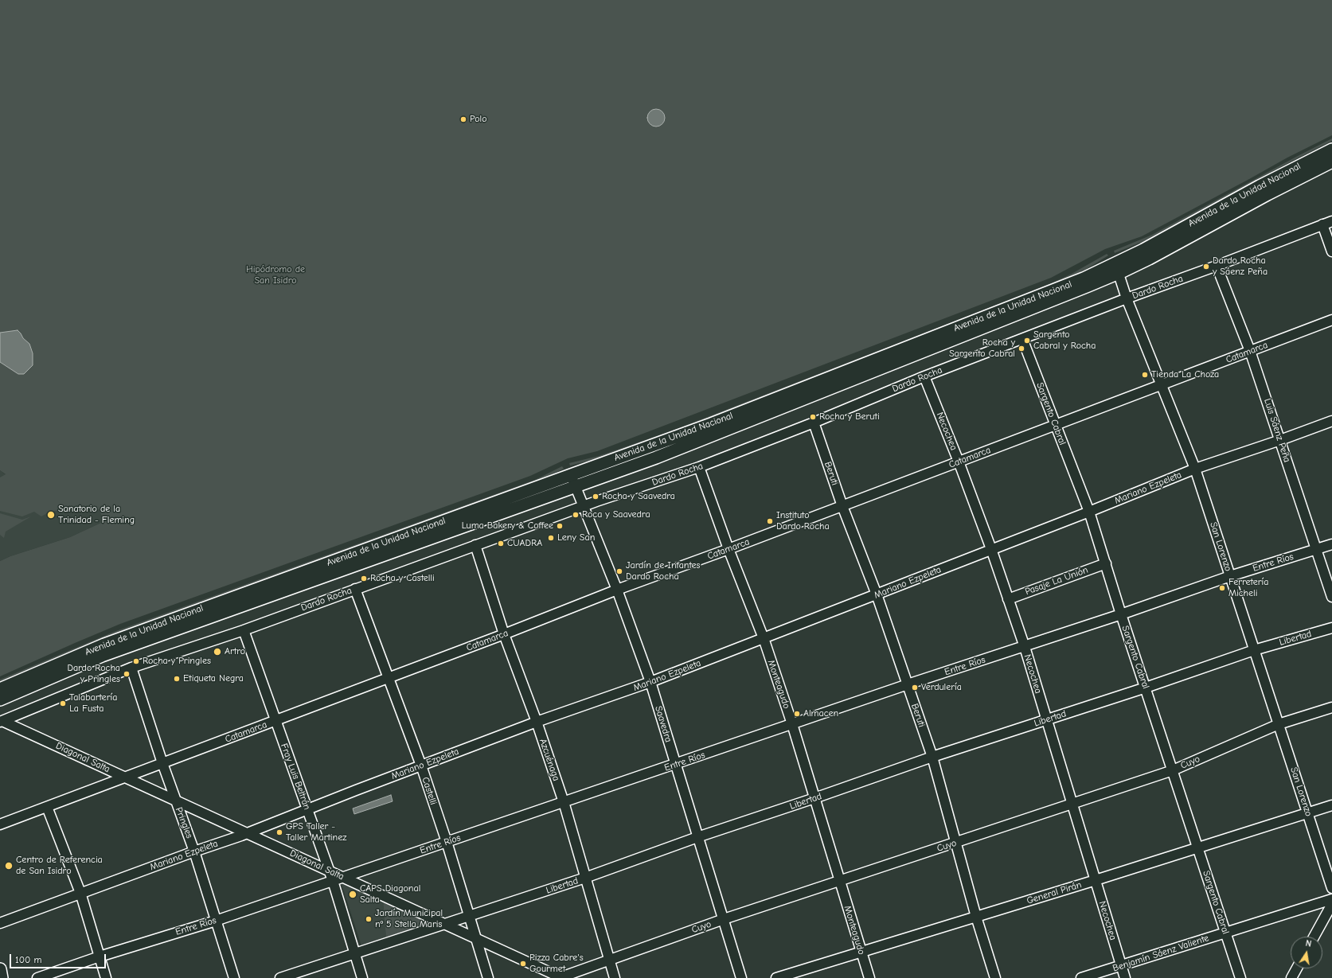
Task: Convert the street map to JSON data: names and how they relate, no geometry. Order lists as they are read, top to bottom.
{
  "streets": {
    "main road": ["Avenida de la Unidad Nacional"],
    "street": [
      "Dardo Rocha",
      "Catamarca",
      "Sargento Cabral",
      "Luis Sáenz Peña",
      "Necochea",
      "Beruti",
      "Mariano Ezpeleta",
      "San Lorenzo",
      "Entre Ríos",
      "Pasaje La Unión",
      "Libertad",
      "Monteagudo",
      "Saavedra",
      "Diagonal Salta",
      "Azcuénaga",
      "Cuyo",
      "Fray Luis Beltrán",
      "Castelli",
      "Pringles",
      "General Pirán",
      "Benjamín Sáenz Valiente"
    ]
  },
  "crossings": [
    ["Avenida de la Unidad Nacional", "San Lorenzo"],
    ["Avenida de la Unidad Nacional", "Saavedra"],
    ["Dardo Rocha", "Sargento Cabral"],
    ["Dardo Rocha", "Luis Sáenz Peña"],
    ["Dardo Rocha", "Necochea"],
    ["Dardo Rocha", "Beruti"],
    ["Dardo Rocha", "San Lorenzo"],
    ["Dardo Rocha", "Monteagudo"],
    ["Dardo Rocha", "Saavedra"],
    ["Dardo Rocha", "Diagonal Salta"],
    ["Dardo Rocha", "Azcuénaga"],
    ["Dardo Rocha", "Fray Luis Beltrán"],
    ["Dardo Rocha", "Castelli"],
    ["Dardo Rocha", "Pringles"],
    ["Catamarca", "Sargento Cabral"],
    ["Catamarca", "Luis Sáenz Peña"],
    ["Catamarca", "Necochea"],
    ["Catamarca", "Beruti"],
    ["Catamarca", "San Lorenzo"],
    ["Catamarca", "Monteagudo"],
    ["Catamarca", "Saavedra"],
    ["Catamarca", "Diagonal Salta"],
    ["Catamarca", "Azcuénaga"],
    ["Catamarca", "Fray Luis Beltrán"],
    ["Catamarca", "Castelli"],
    ["Catamarca", "Pringles"],
    ["Sargento Cabral", "Mariano Ezpeleta"],
    ["Sargento Cabral", "Entre Ríos"],
    ["Sargento Cabral", "Pasaje La Unión"],
    ["Sargento Cabral", "Libertad"],
    ["Sargento Cabral", "Cuyo"],
    ["Sargento Cabral", "General Pirán"],
    ["Sargento Cabral", "Benjamín Sáenz Valiente"],
    ["Luis Sáenz Peña", "Mariano Ezpeleta"],
    ["Luis Sáenz Peña", "Entre Ríos"],
    ["Necochea", "Mariano Ezpeleta"],
    ["Necochea", "Entre Ríos"],
    ["Necochea", "Pasaje La Unión"],
    ["Necochea", "Libertad"],
    ["Necochea", "Cuyo"],
    ["Necochea", "General Pirán"],
    ["Necochea", "Benjamín Sáenz Valiente"],
    ["Beruti", "Mariano Ezpeleta"],
    ["Beruti", "Entre Ríos"],
    ["Beruti", "Libertad"],
    ["Beruti", "Cuyo"],
    ["Beruti", "General Pirán"],
    ["Mariano Ezpeleta", "San Lorenzo"],
    ["Mariano Ezpeleta", "Monteagudo"],
    ["Mariano Ezpeleta", "Saavedra"],
    ["Mariano Ezpeleta", "Diagonal Salta"],
    ["Mariano Ezpeleta", "Azcuénaga"],
    ["Mariano Ezpeleta", "Fray Luis Beltrán"],
    ["Mariano Ezpeleta", "Castelli"],
    ["Mariano Ezpeleta", "Pringles"],
    ["San Lorenzo", "Entre Ríos"],
    ["San Lorenzo", "Libertad"],
    ["San Lorenzo", "Cuyo"],
    ["San Lorenzo", "General Pirán"],
    ["Entre Ríos", "Monteagudo"],
    ["Entre Ríos", "Saavedra"],
    ["Entre Ríos", "Diagonal Salta"],
    ["Entre Ríos", "Azcuénaga"],
    ["Entre Ríos", "Fray Luis Beltrán"],
    ["Entre Ríos", "Castelli"],
    ["Entre Ríos", "Pringles"],
    ["Libertad", "Monteagudo"],
    ["Libertad", "Saavedra"],
    ["Libertad", "Diagonal Salta"],
    ["Libertad", "Azcuénaga"],
    ["Libertad", "Fray Luis Beltrán"],
    ["Libertad", "Castelli"],
    ["Monteagudo", "Cuyo"],
    ["Monteagudo", "General Pirán"],
    ["Saavedra", "Cuyo"],
    ["Diagonal Salta", "Cuyo"],
    ["Diagonal Salta", "Fray Luis Beltrán"],
    ["Diagonal Salta", "Castelli"],
    ["Diagonal Salta", "Pringles"],
    ["Azcuénaga", "Cuyo"]
  ],
  "parks": ["Hipódromo de San Isidro"],
  "places": [
    "Polo",
    "Dardo Rocha y Sáenz Peña",
    "Sargento Cabral y Rocha",
    "Rocha y Sargento Cabral",
    "Tienda La Choza",
    "Rocha y Beruti",
    "Rocha y Saavedra",
    "Sanatorio de la Trinidad - Fleming",
    "Roca y Saavedra",
    "Instituto Dardo Rocha",
    "Luma Bakery & Coffee",
    "Leny San",
    "CUADRA",
    "Jardín de Infantes Dardo Rocha",
    "Rocha y Castelli",
    "Ferretería Micheli",
    "Artro",
    "Rocha y Pringles",
    "Dardo Rocha y Pringles",
    "Etiqueta Negra",
    "Verdulería",
    "Talabartería La Fusta",
    "Almacen",
    "GPS Taller - Taller Martinez",
    "Centro de Referencia de San Isidro",
    "CAPS Diagonal Salta",
    "Jardín Municipal nº 5 Stella Maris",
    "Pizza Cabre's Gourmet"
  ],
  "scale_bar": "100 m",
  "north": "top"
}
